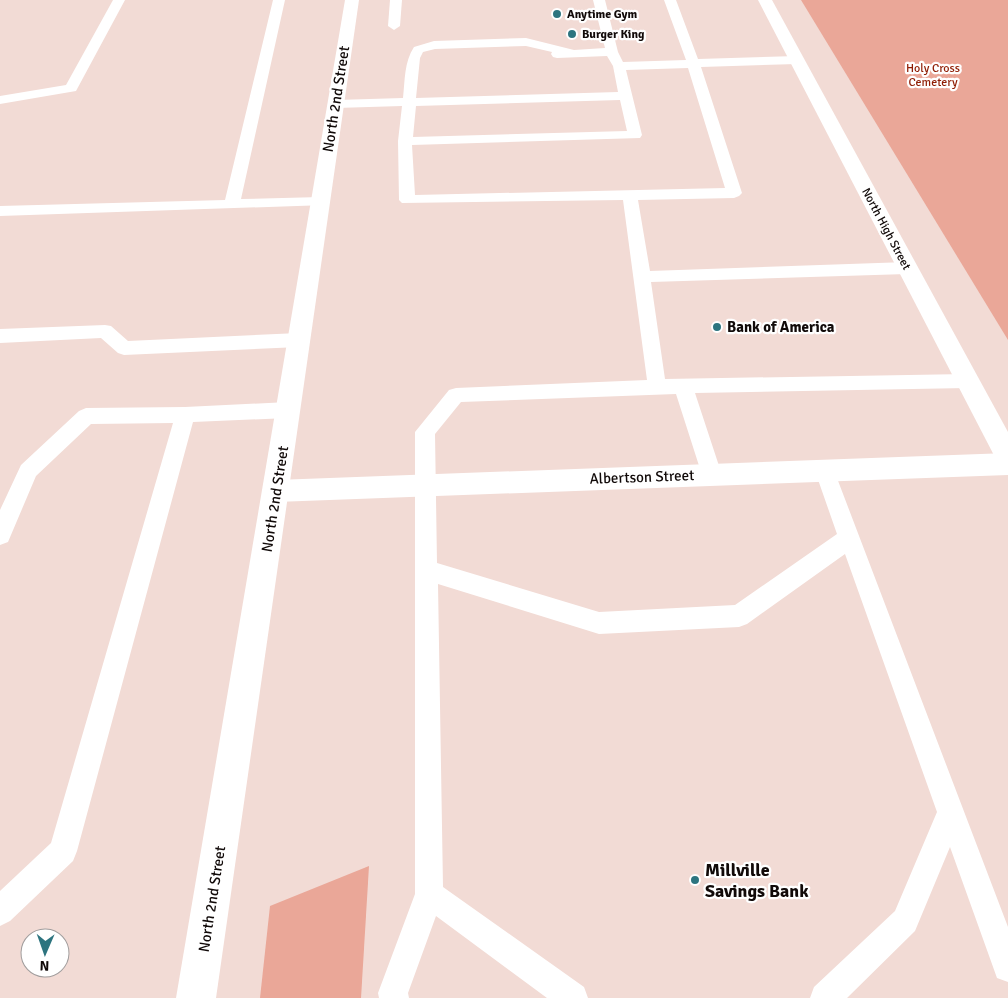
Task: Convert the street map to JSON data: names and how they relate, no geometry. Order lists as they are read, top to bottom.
{
  "streets": {
    "street": ["North 2nd Street", "North High Street", "Albertson Street"]
  },
  "crossings": [
    ["North 2nd Street", "Albertson Street"]
  ],
  "parks": ["Holy Cross Cemetery"],
  "places": [
    "Anytime Gym",
    "Burger King",
    "Bank of America",
    "Millville Savings Bank"
  ],
  "north": "bottom"
}
